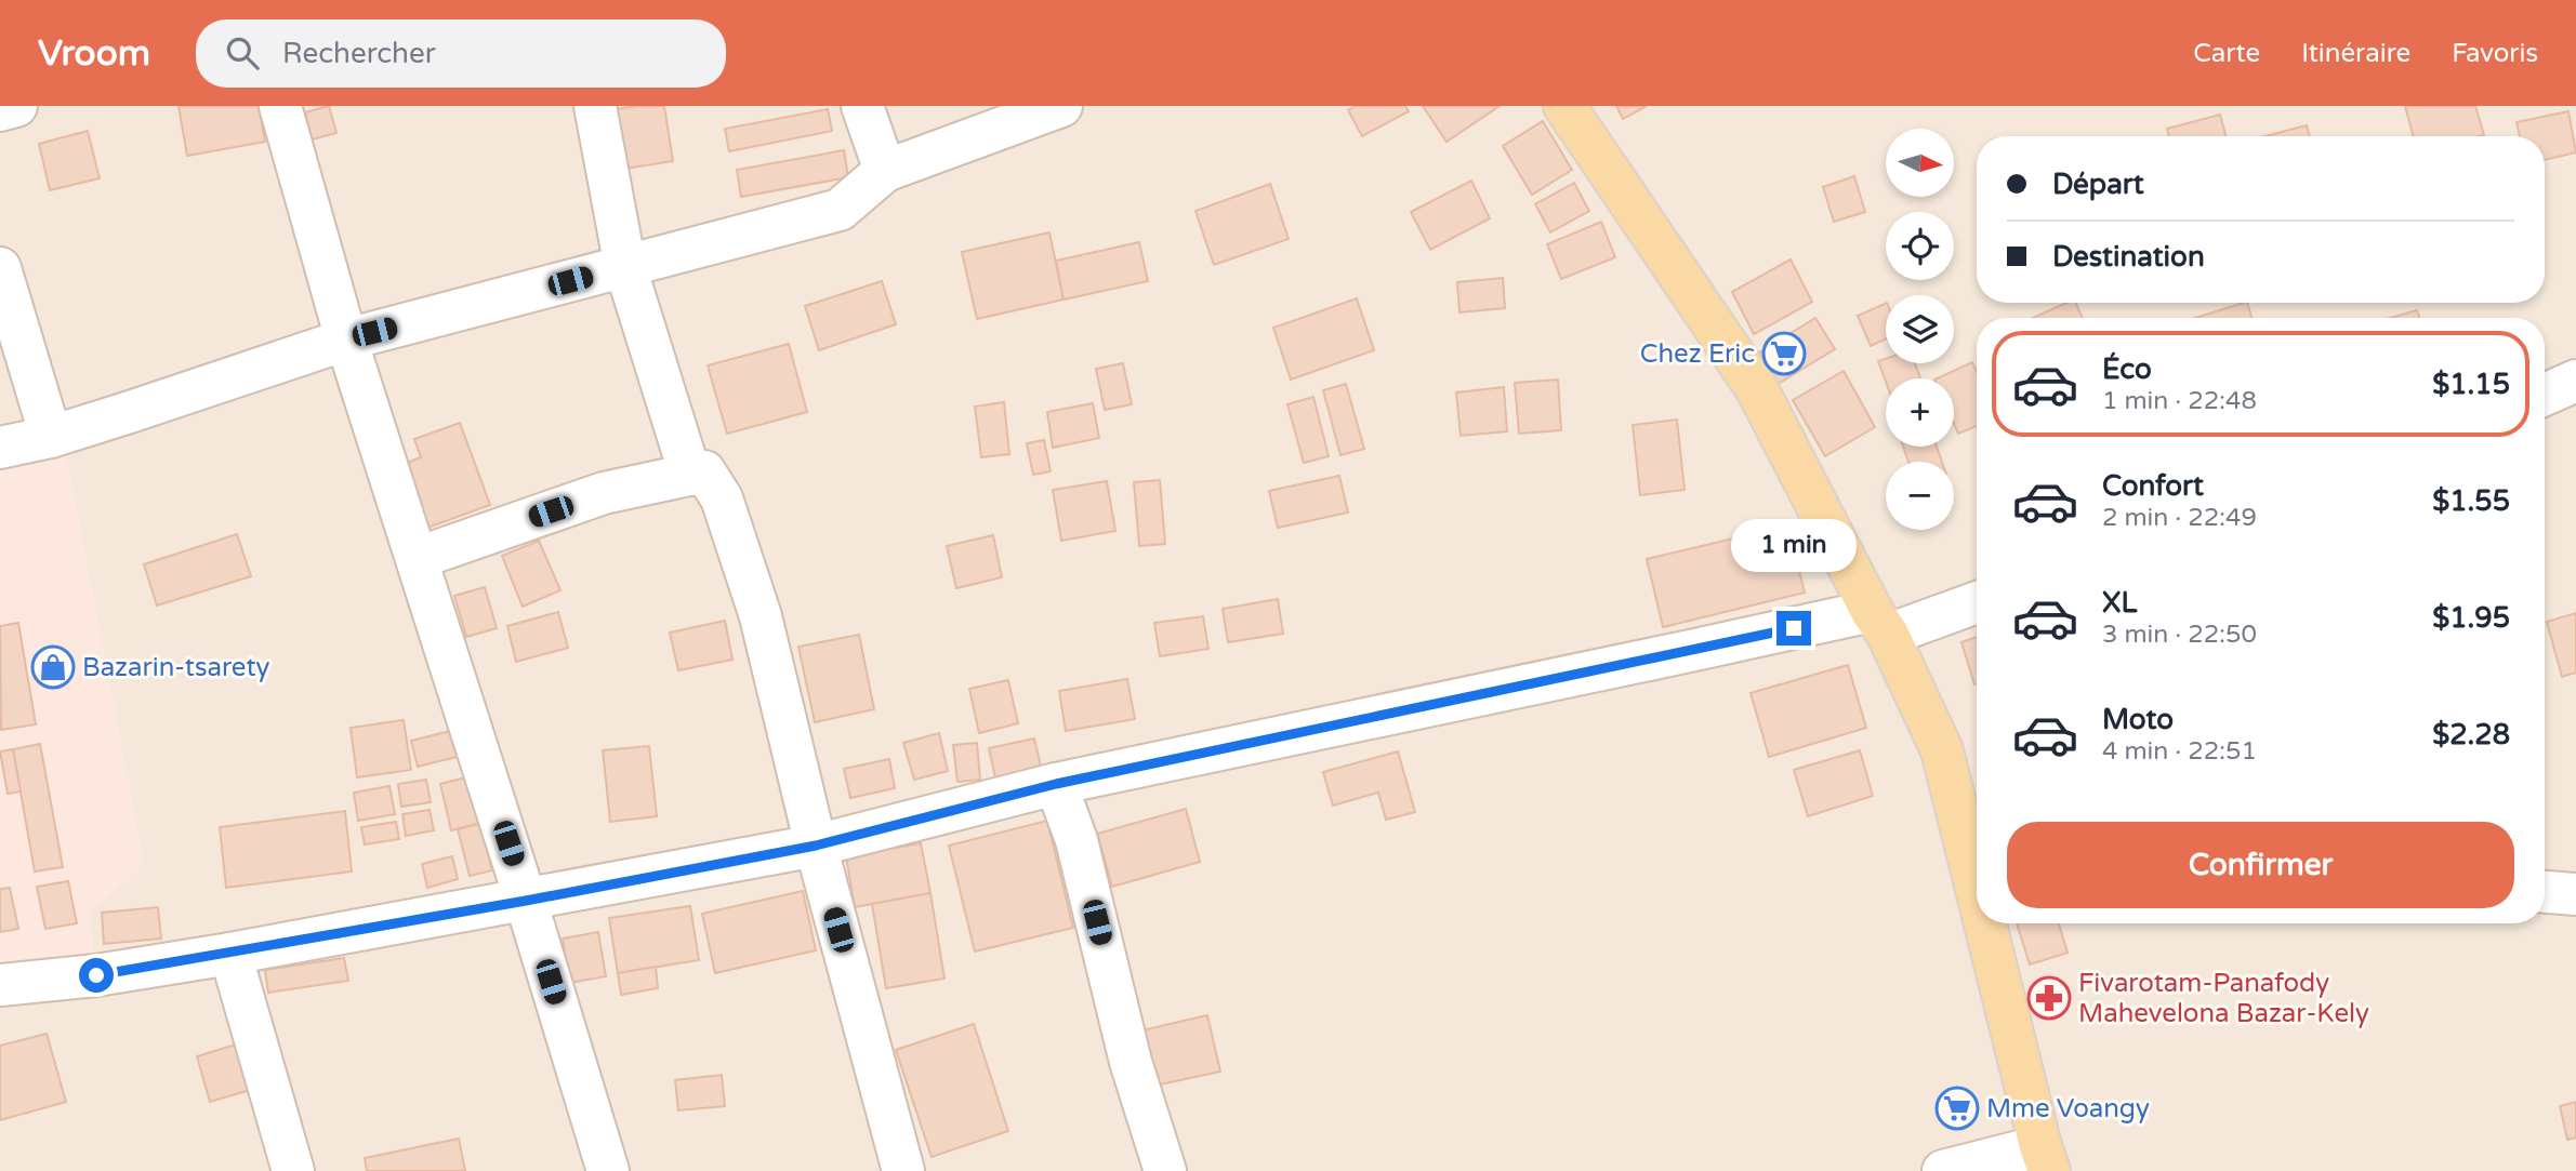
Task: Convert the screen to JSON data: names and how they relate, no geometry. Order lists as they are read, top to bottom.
{
  "places": {
    "supermarket": ["Chez Eric", "Mme Voangy"],
    "shop": ["Bazarin-tsarety"],
    "pharmacy": ["Fivarotam-Panafody Mahevelona Bazar-Kely"]
  },
  "north": "right",
  "page": {
    "header": "Vroom",
    "search": "Rechercher",
    "nav": ["Carte", "Itinéraire", "Favoris"],
    "map_buttons": ["+", "−"],
    "banner": ["Départ", "Destination"],
    "list": [
      {
        "name": "Éco",
        "note": "1 min · 22:48",
        "value": "$1.15"
      },
      {
        "name": "Confort",
        "note": "2 min · 22:49",
        "value": "$1.55"
      },
      {
        "name": "XL",
        "note": "3 min · 22:50",
        "value": "$1.95"
      },
      {
        "name": "Moto",
        "note": "4 min · 22:51",
        "value": "$2.28"
      }
    ],
    "bubble": "1 min",
    "buttons": "Confirmer"
  }
}
